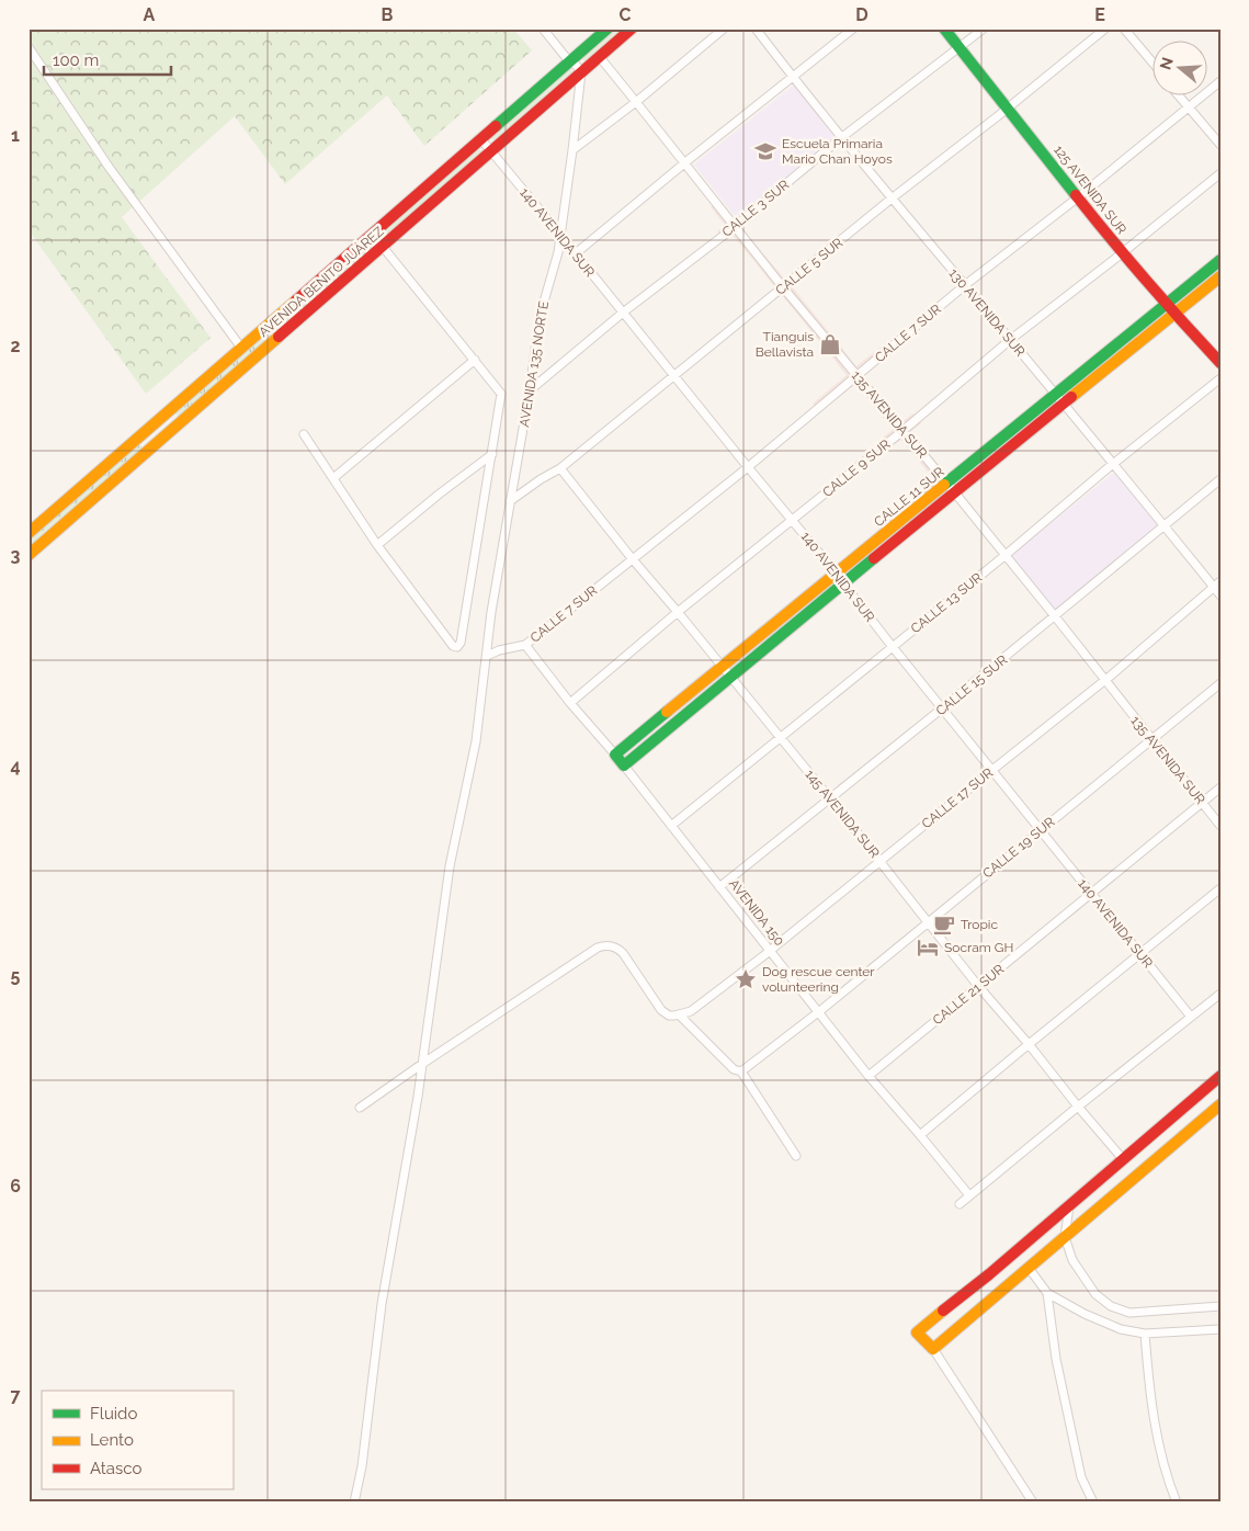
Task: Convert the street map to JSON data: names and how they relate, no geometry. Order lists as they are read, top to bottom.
{
  "streets": {
    "main road": [
      "125 AVENIDA SUR",
      "AVENIDA BENITO JUÁREZ",
      "CALLE 11 SUR",
      "AVENIDA 150"
    ],
    "street": [
      "CALLE 3 SUR",
      "140 AVENIDA SUR",
      "CALLE 5 SUR",
      "130 AVENIDA SUR",
      "CALLE 7 SUR",
      "AVENIDA 135 NORTE",
      "135 AVENIDA SUR",
      "CALLE 9 SUR",
      "CALLE 13 SUR",
      "CALLE 15 SUR",
      "CALLE 17 SUR",
      "145 AVENIDA SUR",
      "CALLE 19 SUR",
      "CALLE 21 SUR"
    ]
  },
  "crossings": [
    ["125 AVENIDA SUR", "CALLE 3 SUR"],
    ["125 AVENIDA SUR", "CALLE 5 SUR"],
    ["125 AVENIDA SUR", "CALLE 7 SUR"],
    ["125 AVENIDA SUR", "CALLE 9 SUR"],
    ["125 AVENIDA SUR", "CALLE 11 SUR"],
    ["CALLE 3 SUR", "140 AVENIDA SUR"],
    ["CALLE 3 SUR", "130 AVENIDA SUR"],
    ["CALLE 3 SUR", "AVENIDA 135 NORTE"],
    ["CALLE 3 SUR", "135 AVENIDA SUR"],
    ["140 AVENIDA SUR", "CALLE 5 SUR"],
    ["140 AVENIDA SUR", "AVENIDA BENITO JUÁREZ"],
    ["140 AVENIDA SUR", "CALLE 7 SUR"],
    ["140 AVENIDA SUR", "AVENIDA 135 NORTE"],
    ["140 AVENIDA SUR", "CALLE 9 SUR"],
    ["140 AVENIDA SUR", "CALLE 11 SUR"],
    ["140 AVENIDA SUR", "CALLE 13 SUR"],
    ["140 AVENIDA SUR", "CALLE 15 SUR"],
    ["140 AVENIDA SUR", "CALLE 17 SUR"],
    ["140 AVENIDA SUR", "CALLE 19 SUR"],
    ["140 AVENIDA SUR", "CALLE 21 SUR"],
    ["CALLE 5 SUR", "130 AVENIDA SUR"],
    ["CALLE 5 SUR", "AVENIDA 135 NORTE"],
    ["CALLE 5 SUR", "135 AVENIDA SUR"],
    ["CALLE 5 SUR", "145 AVENIDA SUR"],
    ["AVENIDA BENITO JUÁREZ", "AVENIDA 135 NORTE"],
    ["AVENIDA BENITO JUÁREZ", "135 AVENIDA SUR"],
    ["130 AVENIDA SUR", "CALLE 7 SUR"],
    ["130 AVENIDA SUR", "CALLE 9 SUR"],
    ["130 AVENIDA SUR", "CALLE 11 SUR"],
    ["130 AVENIDA SUR", "CALLE 13 SUR"],
    ["130 AVENIDA SUR", "CALLE 15 SUR"],
    ["130 AVENIDA SUR", "CALLE 17 SUR"],
    ["CALLE 7 SUR", "AVENIDA 135 NORTE"],
    ["CALLE 7 SUR", "135 AVENIDA SUR"],
    ["CALLE 7 SUR", "145 AVENIDA SUR"],
    ["CALLE 7 SUR", "AVENIDA 150"],
    ["135 AVENIDA SUR", "CALLE 9 SUR"],
    ["135 AVENIDA SUR", "CALLE 11 SUR"],
    ["135 AVENIDA SUR", "CALLE 13 SUR"],
    ["135 AVENIDA SUR", "CALLE 15 SUR"],
    ["135 AVENIDA SUR", "CALLE 17 SUR"],
    ["135 AVENIDA SUR", "CALLE 19 SUR"],
    ["135 AVENIDA SUR", "CALLE 21 SUR"],
    ["CALLE 9 SUR", "145 AVENIDA SUR"],
    ["CALLE 9 SUR", "AVENIDA 150"],
    ["CALLE 11 SUR", "145 AVENIDA SUR"],
    ["CALLE 11 SUR", "AVENIDA 150"],
    ["CALLE 13 SUR", "145 AVENIDA SUR"],
    ["CALLE 13 SUR", "AVENIDA 150"],
    ["CALLE 15 SUR", "145 AVENIDA SUR"],
    ["CALLE 15 SUR", "AVENIDA 150"],
    ["CALLE 17 SUR", "145 AVENIDA SUR"],
    ["CALLE 17 SUR", "AVENIDA 150"],
    ["145 AVENIDA SUR", "CALLE 19 SUR"],
    ["145 AVENIDA SUR", "CALLE 21 SUR"],
    ["CALLE 19 SUR", "AVENIDA 150"],
    ["AVENIDA 150", "CALLE 21 SUR"]
  ],
  "places": {
    "school or university": ["Escuela Primaria Mario Chan Hoyos"],
    "shop": ["Tianguis Bellavista"],
    "cafe": ["Tropic"],
    "hotel": ["Socram GH"],
    "place": ["Dog rescue center volunteering"]
  },
  "legend": ["Fluido", "Lento", "Atasco"],
  "scale_bar": "100 m",
  "north": "left",
  "grid": {
    "columns": [
      "A",
      "B",
      "C",
      "D",
      "E"
    ],
    "rows": [
      "1",
      "2",
      "3",
      "4",
      "5",
      "6",
      "7"
    ]
  }
}
